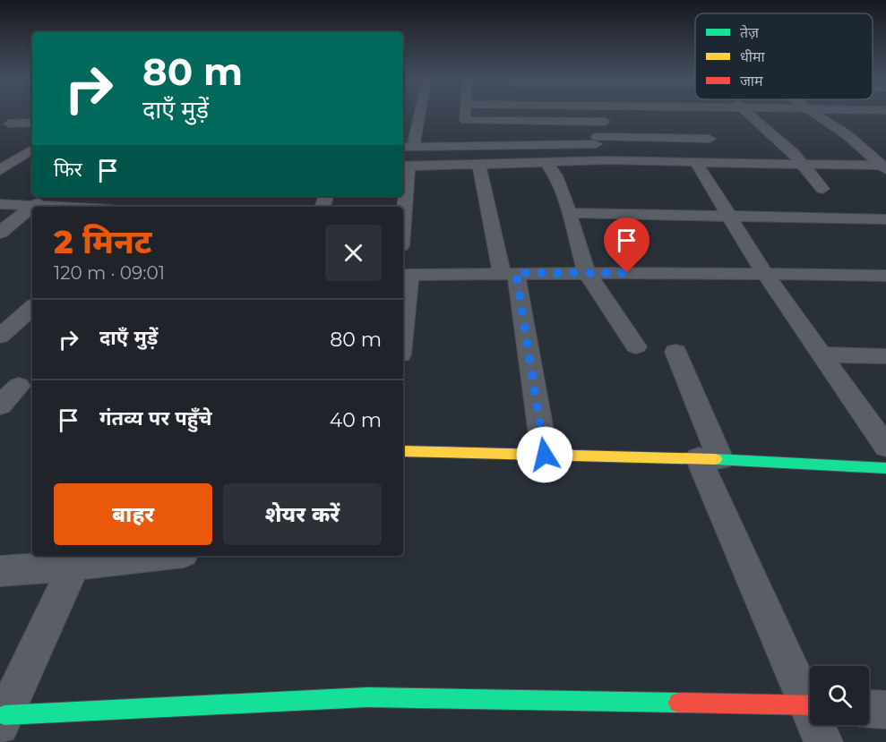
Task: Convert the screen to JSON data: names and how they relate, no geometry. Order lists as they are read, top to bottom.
{
  "legend": ["तेज़", "धीमा", "जाम"],
  "page": {
    "turn": ["80 m", "दाएँ मुड़ें"],
    "then": "फिर",
    "heading": ["2 मिनट", "120 m · 09:01"],
    "list": [
      {
        "name": "दाएँ मुड़ें",
        "value": "80 m"
      },
      {
        "name": "गंतव्य पर पहुँचे",
        "value": "40 m"
      }
    ],
    "buttons": ["बाहर", "शेयर करें"]
  }
}
